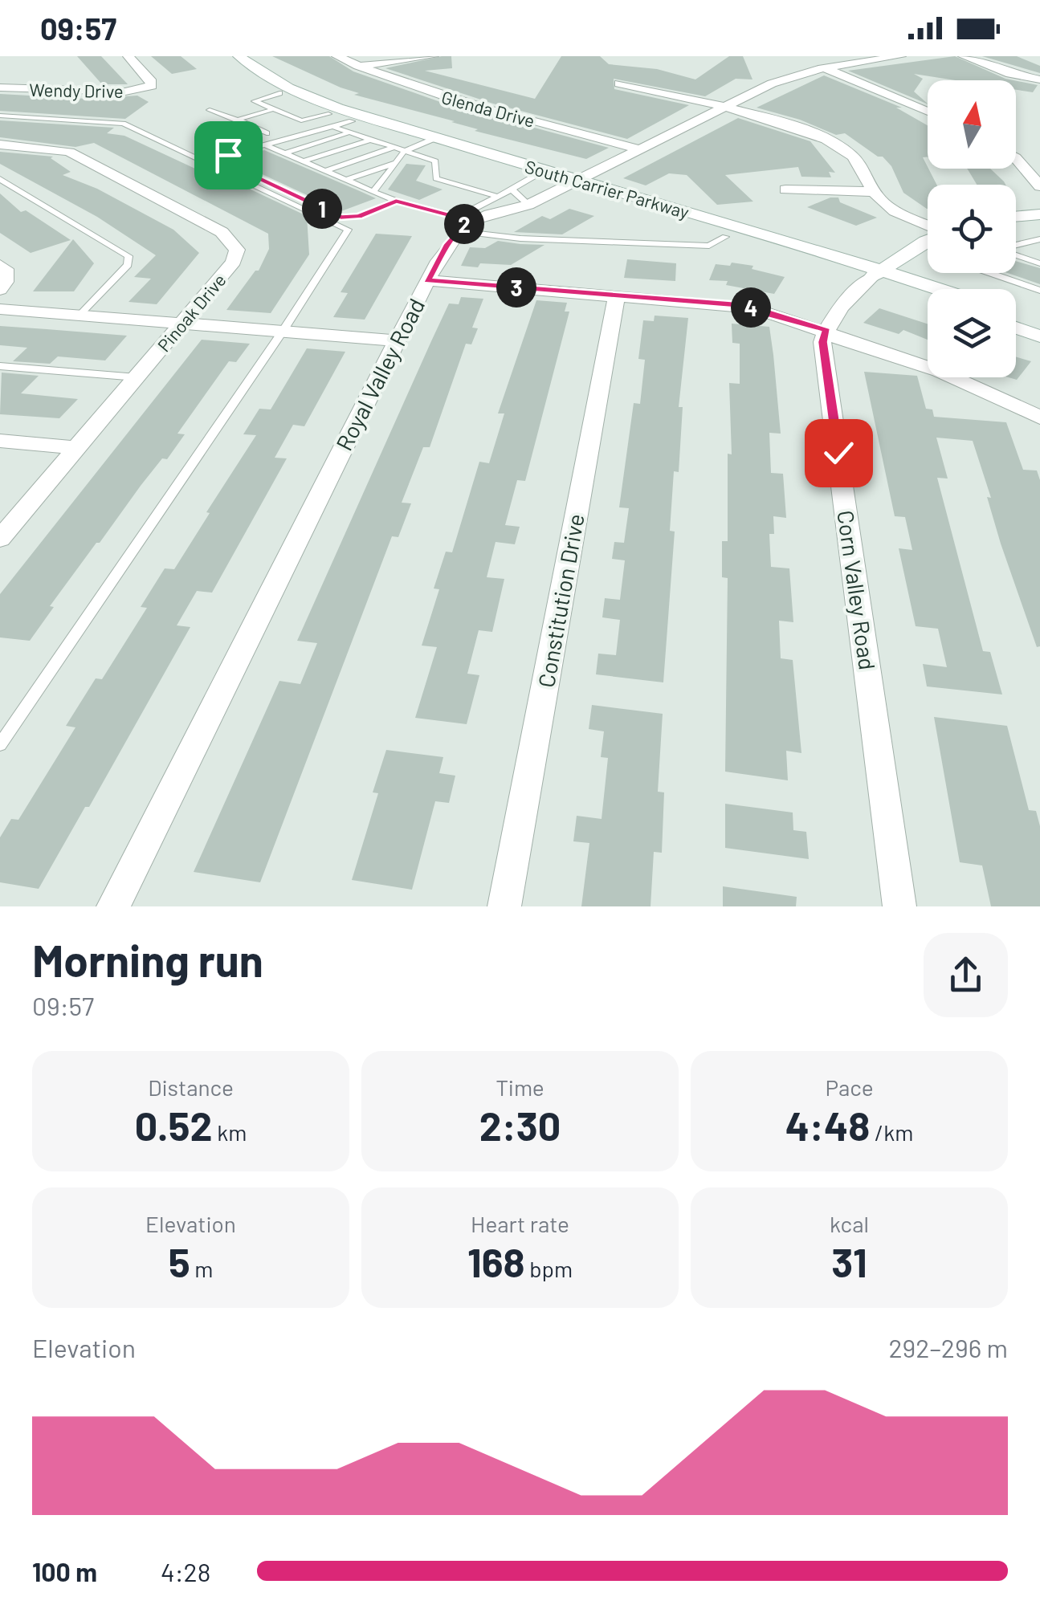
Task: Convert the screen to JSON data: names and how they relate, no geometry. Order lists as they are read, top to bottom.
{
  "streets": {
    "main road": ["South Carrier Parkway"],
    "street": [
      "Wendy Drive",
      "Glenda Drive",
      "Pinoak Drive",
      "Royal Valley Road",
      "Corn Valley Road",
      "Constitution Drive"
    ]
  },
  "north": "top",
  "page": {
    "status": "09:57",
    "pins": [
      "1",
      "2",
      "3",
      "4"
    ],
    "heading": ["Morning run", "09:57"],
    "stats": [
      ["Distance", "0.52 km"],
      ["Time", "2:30"],
      ["Pace", "4:48 /km"],
      ["Elevation", "5 m"],
      ["Heart rate", "168 bpm"],
      ["kcal", "31"]
    ],
    "chart": ["Elevation", "292–296 m"],
    "list": [
      {
        "name": "100 m",
        "note": "4:28"
      }
    ]
  }
}
